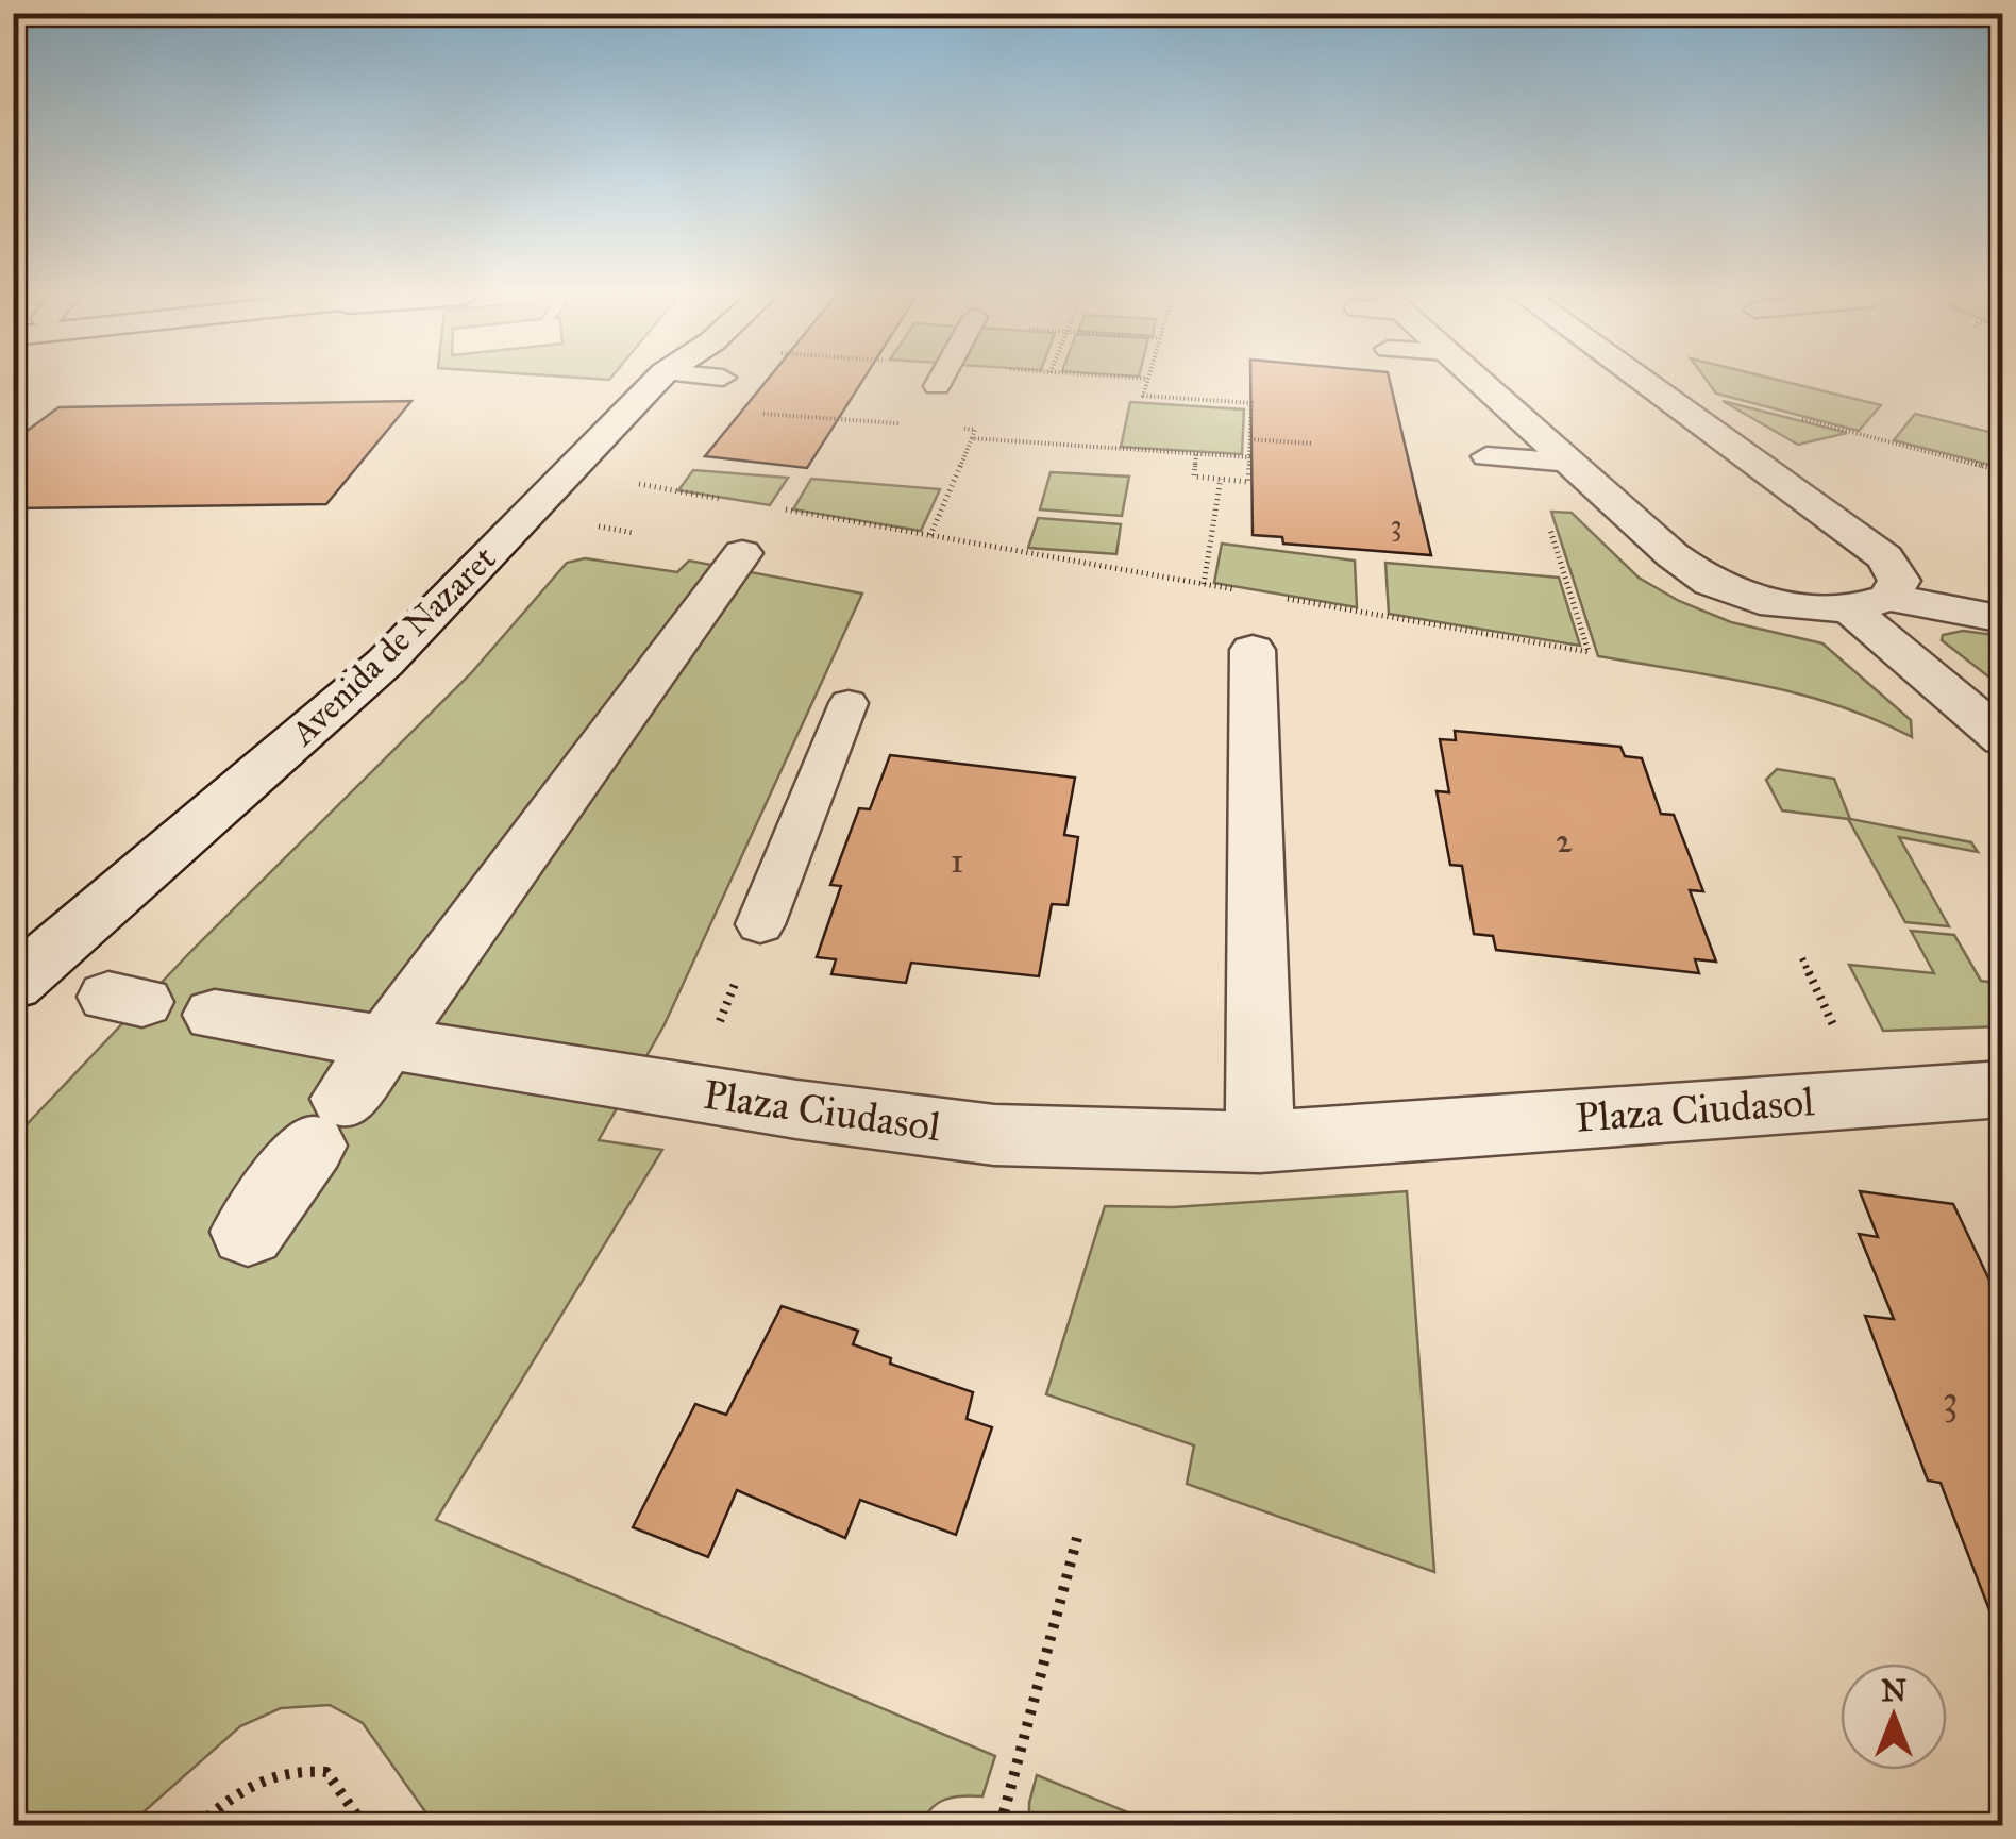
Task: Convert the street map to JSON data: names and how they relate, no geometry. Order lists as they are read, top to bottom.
{
  "streets": {
    "street": ["Avenida de Nazaret", "Plaza Ciudasol"]
  },
  "house_numbers": [
    "3",
    "2",
    "1",
    "3"
  ],
  "north": "top"
}
